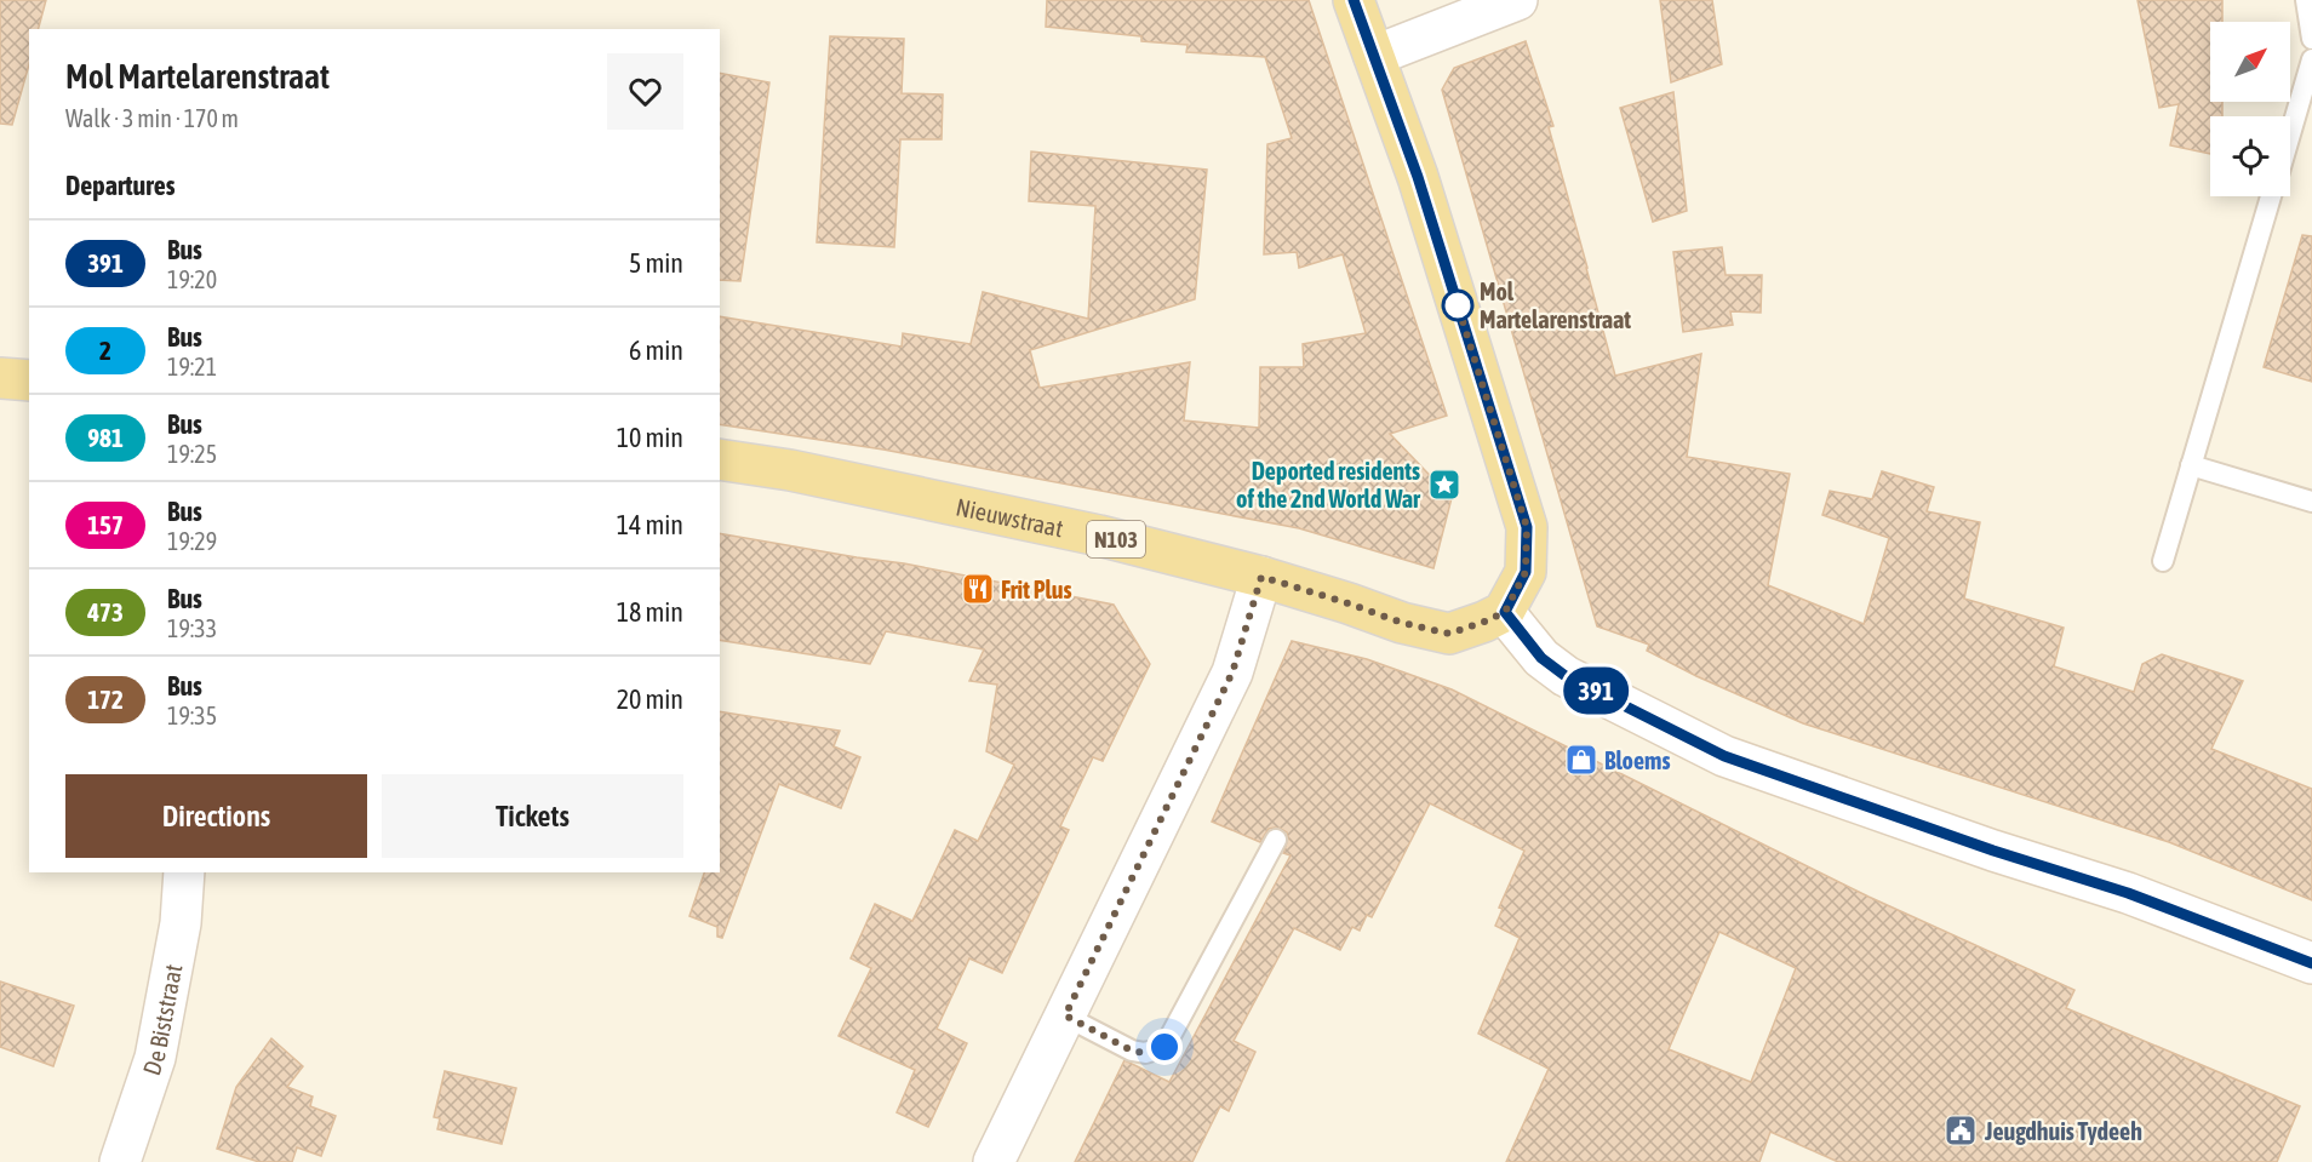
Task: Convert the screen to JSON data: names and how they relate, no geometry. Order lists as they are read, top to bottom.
{
  "streets": {
    "main road": ["Nieuwstraat", "N103"],
    "street": ["De Biststraat"]
  },
  "places": {
    "other": ["Mol Martelarenstraat"],
    "place": ["Deported residents of the 2nd World War"],
    "restaurant": ["Frit Plus"],
    "shop": ["Bloems"],
    "public building": ["Jeugdhuis Tydeeh"]
  },
  "lines": ["bus line 391"],
  "north": "top right",
  "page": {
    "on_map": "391",
    "heading": [
      ["Mol Martelarenstraat", "Walk · 3 min · 170 m"],
      "Departures"
    ],
    "list": [
      {
        "mark": "391",
        "name": "Bus",
        "note": "19:20",
        "value": "5 min"
      },
      {
        "mark": "2",
        "name": "Bus",
        "note": "19:21",
        "value": "6 min"
      },
      {
        "mark": "981",
        "name": "Bus",
        "note": "19:25",
        "value": "10 min"
      },
      {
        "mark": "157",
        "name": "Bus",
        "note": "19:29",
        "value": "14 min"
      },
      {
        "mark": "473",
        "name": "Bus",
        "note": "19:33",
        "value": "18 min"
      },
      {
        "mark": "172",
        "name": "Bus",
        "note": "19:35",
        "value": "20 min"
      }
    ],
    "buttons": ["Directions", "Tickets"]
  }
}
